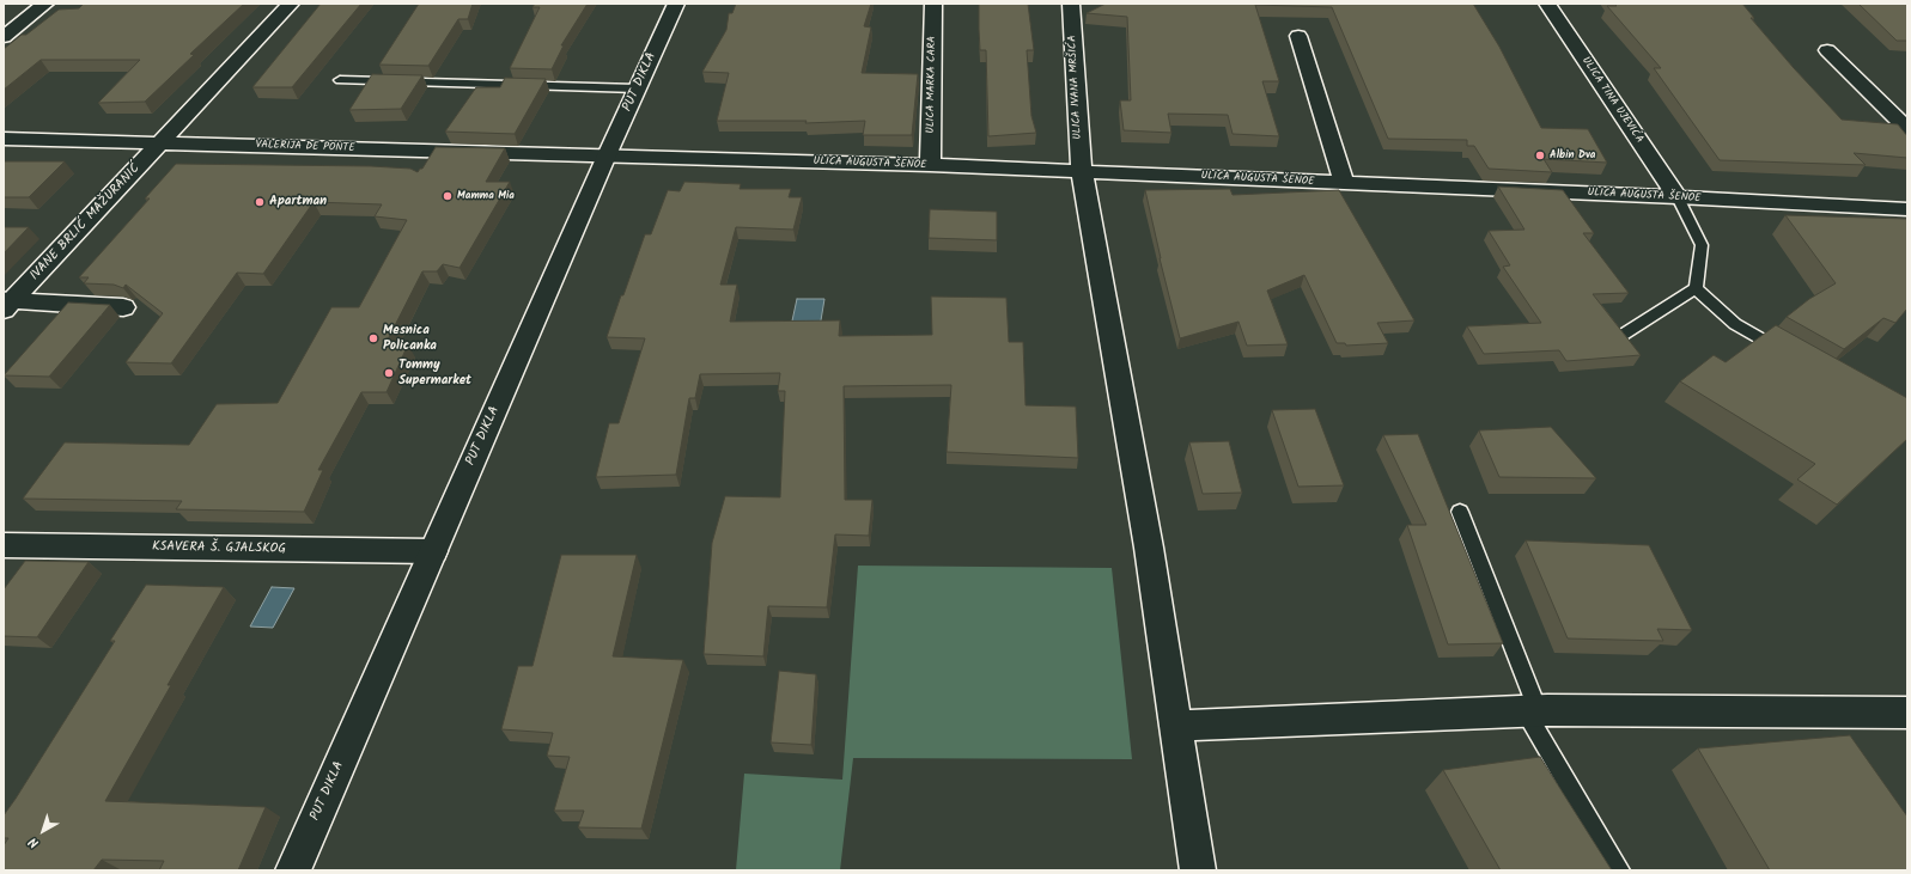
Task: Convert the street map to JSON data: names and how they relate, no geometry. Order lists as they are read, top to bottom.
{
  "streets": {
    "street": [
      "PUT DIKLA",
      "ULICA MARKA CARA",
      "ULICA IVANA MRŠIĆA",
      "ULICA TINA UJEVIĆA",
      "VALERIJA DE PONTE",
      "ULICA AUGUSTA ŠENOE",
      "IVANE BRLIĆ MAŽURANIĆ",
      "KSAVERA Š. GJALSKOG"
    ]
  },
  "crossings": [
    ["PUT DIKLA", "VALERIJA DE PONTE"],
    ["PUT DIKLA", "ULICA AUGUSTA ŠENOE"],
    ["PUT DIKLA", "KSAVERA Š. GJALSKOG"],
    ["ULICA MARKA CARA", "ULICA AUGUSTA ŠENOE"],
    ["ULICA IVANA MRŠIĆA", "ULICA AUGUSTA ŠENOE"],
    ["ULICA TINA UJEVIĆA", "ULICA AUGUSTA ŠENOE"],
    ["VALERIJA DE PONTE", "ULICA AUGUSTA ŠENOE"],
    ["VALERIJA DE PONTE", "IVANE BRLIĆ MAŽURANIĆ"]
  ],
  "places": [
    "Albin Dva",
    "Mamma Mia",
    "Apartman",
    "Mesnica Policanka",
    "Tommy Supermarket"
  ],
  "north": "bottom left"
}
